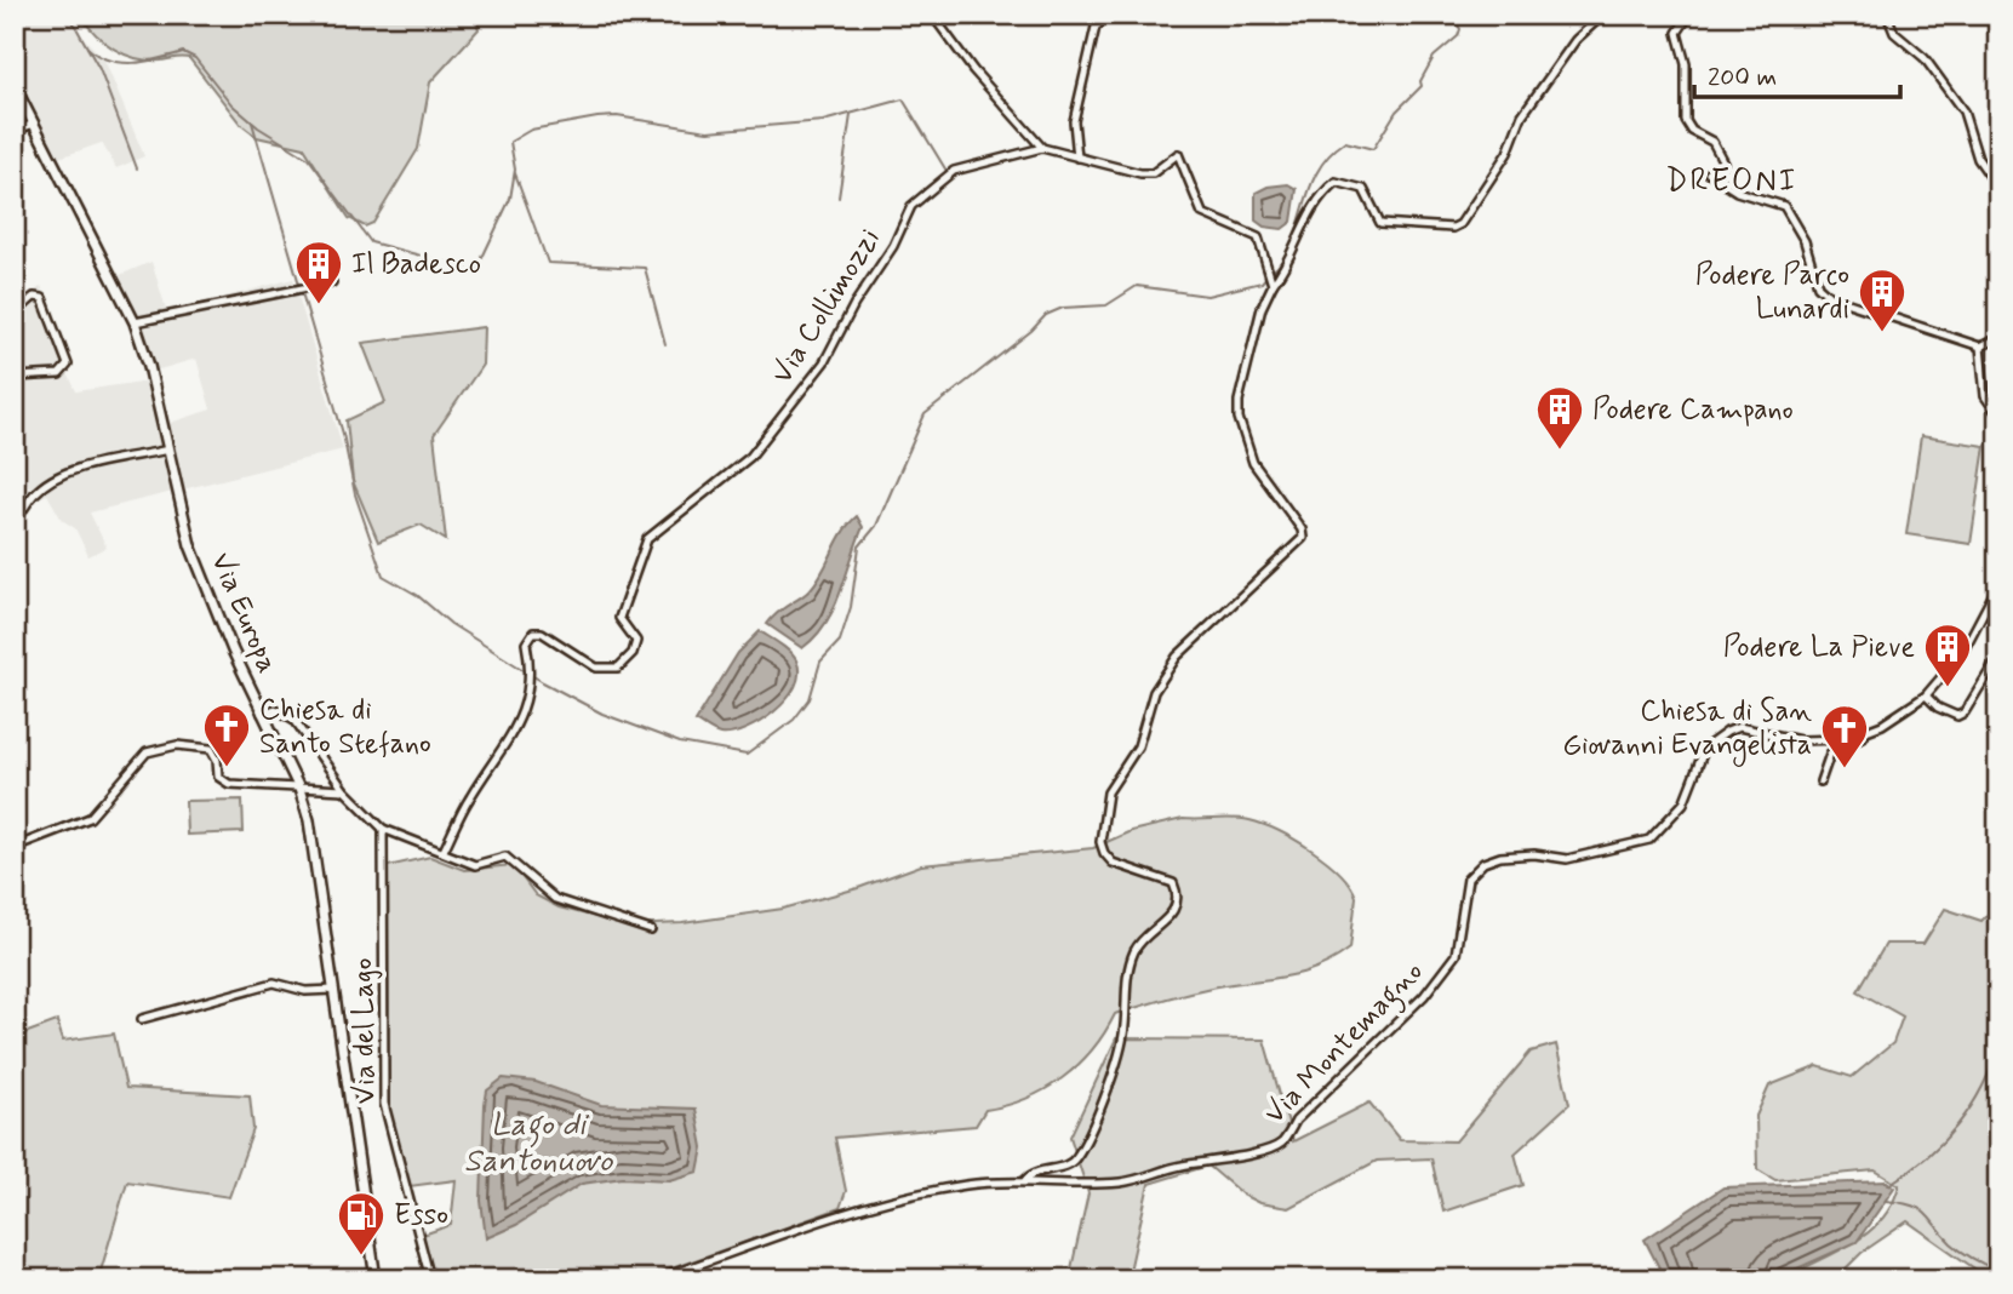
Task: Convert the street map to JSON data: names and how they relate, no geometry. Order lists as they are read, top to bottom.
{
  "streets": {
    "main road": ["Via Europa"],
    "street": ["Via Collimozzi", "Via del Lago", "Via Montemagno"]
  },
  "districts": ["DREONI"],
  "water": ["Lago di Santonuovo"],
  "places": {
    "building": [
      "Il Badesco",
      "Podere Parco Lunardi",
      "Podere Campano",
      "Podere La Pieve"
    ],
    "church": ["Chiesa di Santo Stefano", "Chiesa di San Giovanni Evangelista"],
    "fuel station": ["Esso"]
  },
  "scale_bar": "200 m"
}
